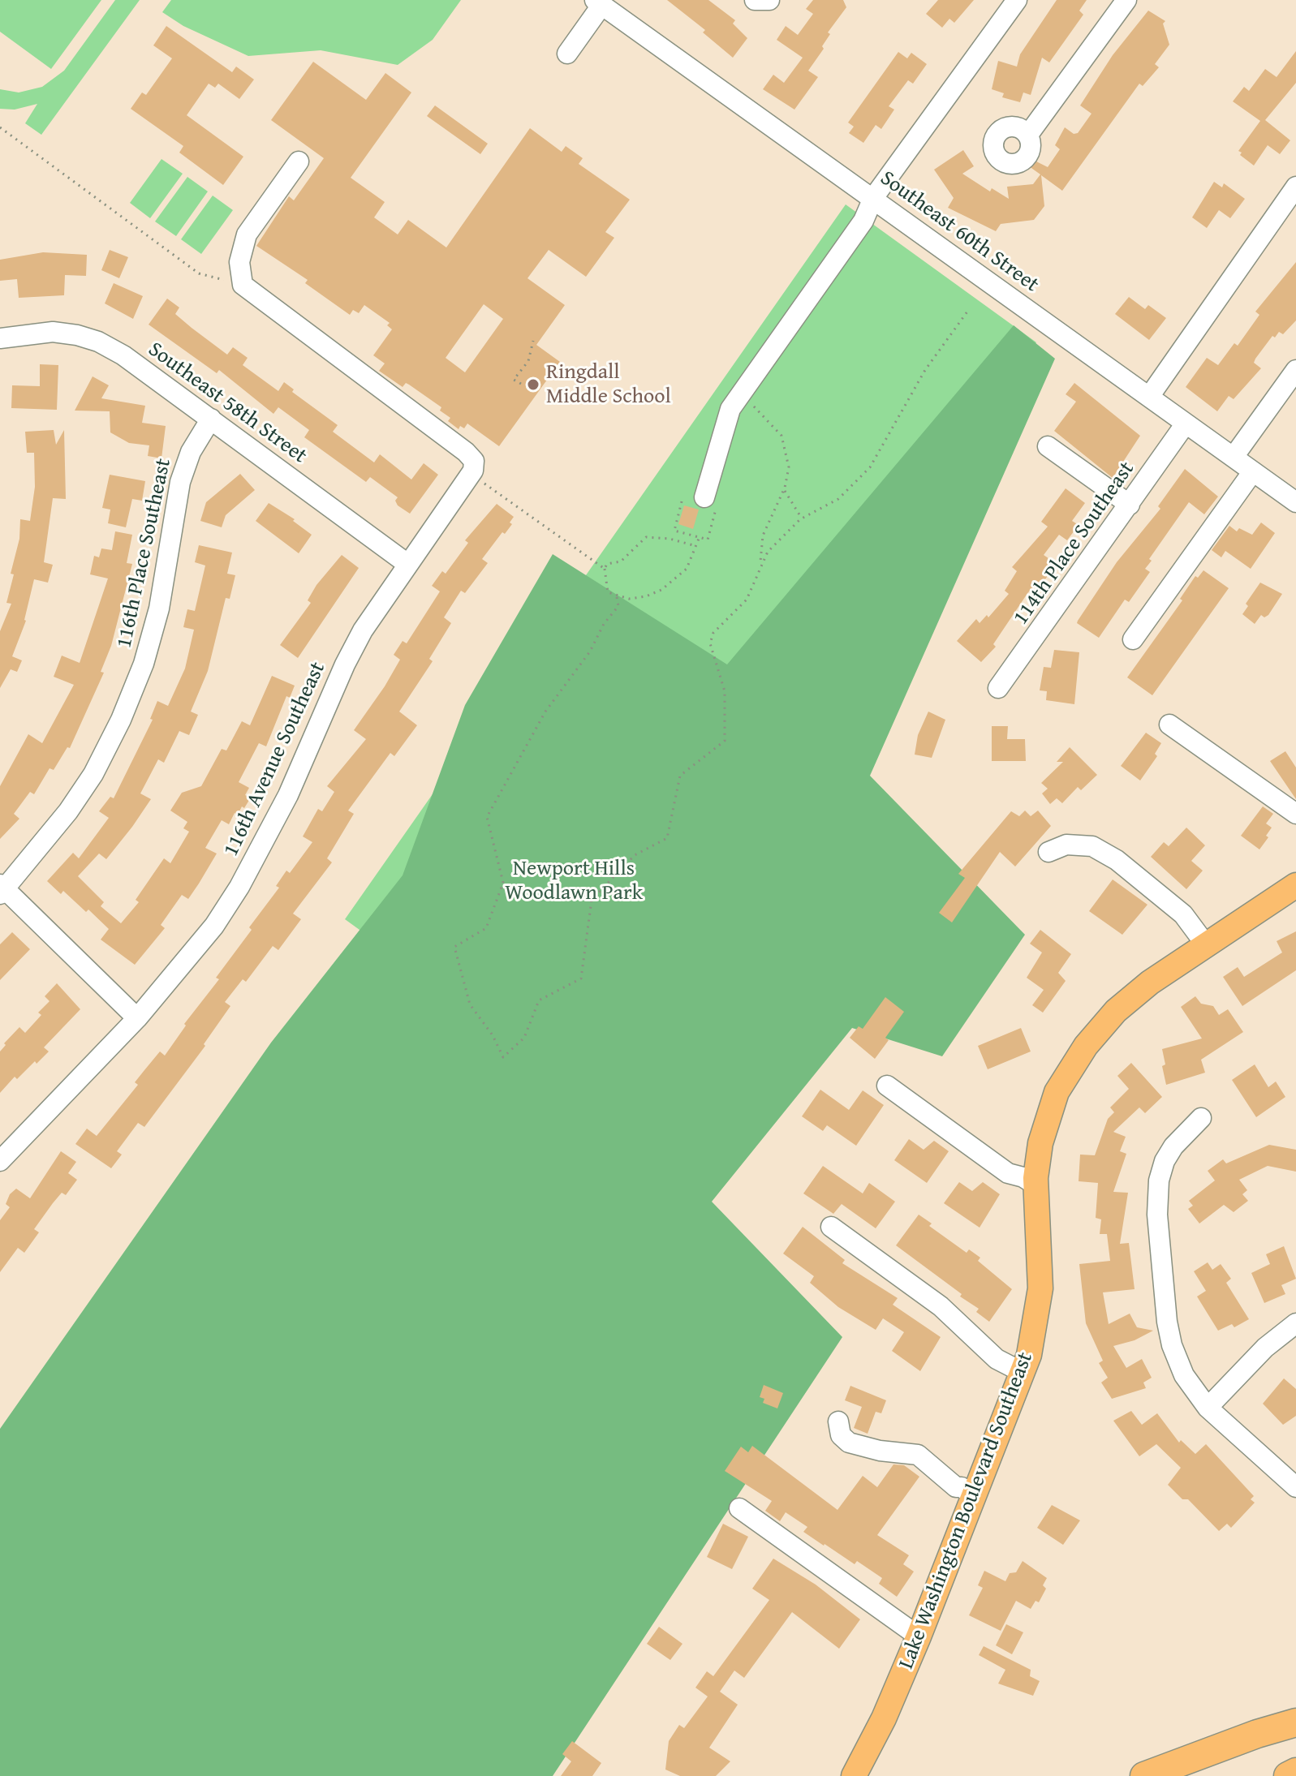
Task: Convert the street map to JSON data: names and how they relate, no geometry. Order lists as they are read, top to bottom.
{
  "streets": {
    "main road": ["Lake Washington Boulevard Southeast"],
    "street": [
      "Southeast 60th Street",
      "Southeast 58th Street",
      "114th Place Southeast",
      "116th Place Southeast",
      "116th Avenue Southeast"
    ]
  },
  "crossings": [
    ["Southeast 60th Street", "114th Place Southeast"],
    ["Southeast 58th Street", "116th Place Southeast"],
    ["Southeast 58th Street", "116th Avenue Southeast"]
  ],
  "parks": ["Newport Hills Woodlawn Park"],
  "places": ["Ringdall Middle School"]
}
